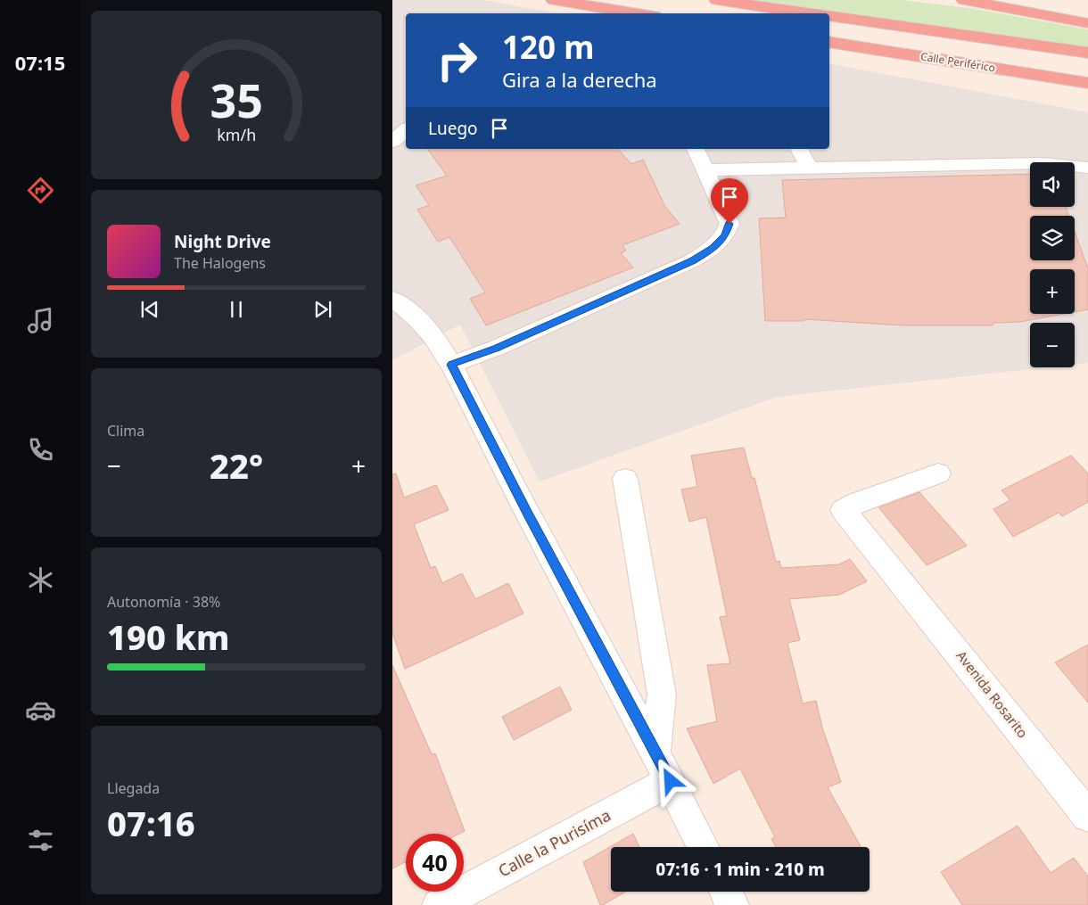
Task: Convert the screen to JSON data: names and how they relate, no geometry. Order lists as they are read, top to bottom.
{
  "streets": {
    "highway": ["Calle Periférico"],
    "street": ["Avenida Rosarito", "Calle la Purisíma"]
  },
  "page": {
    "tabs": "07:15",
    "turn": ["120 m", "Gira a la derecha"],
    "then": "Luego",
    "map_buttons": ["+", "−"],
    "song": ["Night Drive", "The Halogens"],
    "tile": [
      "Clima",
      ["Autonomía · 38%", "190 km"],
      ["Llegada", "07:16"]
    ],
    "heat": ["−", "22°", "+"],
    "limit": "40",
    "trip": "07:16 · 1 min · 210 m",
    "gauge": ["35", "km/h"]
  }
}
